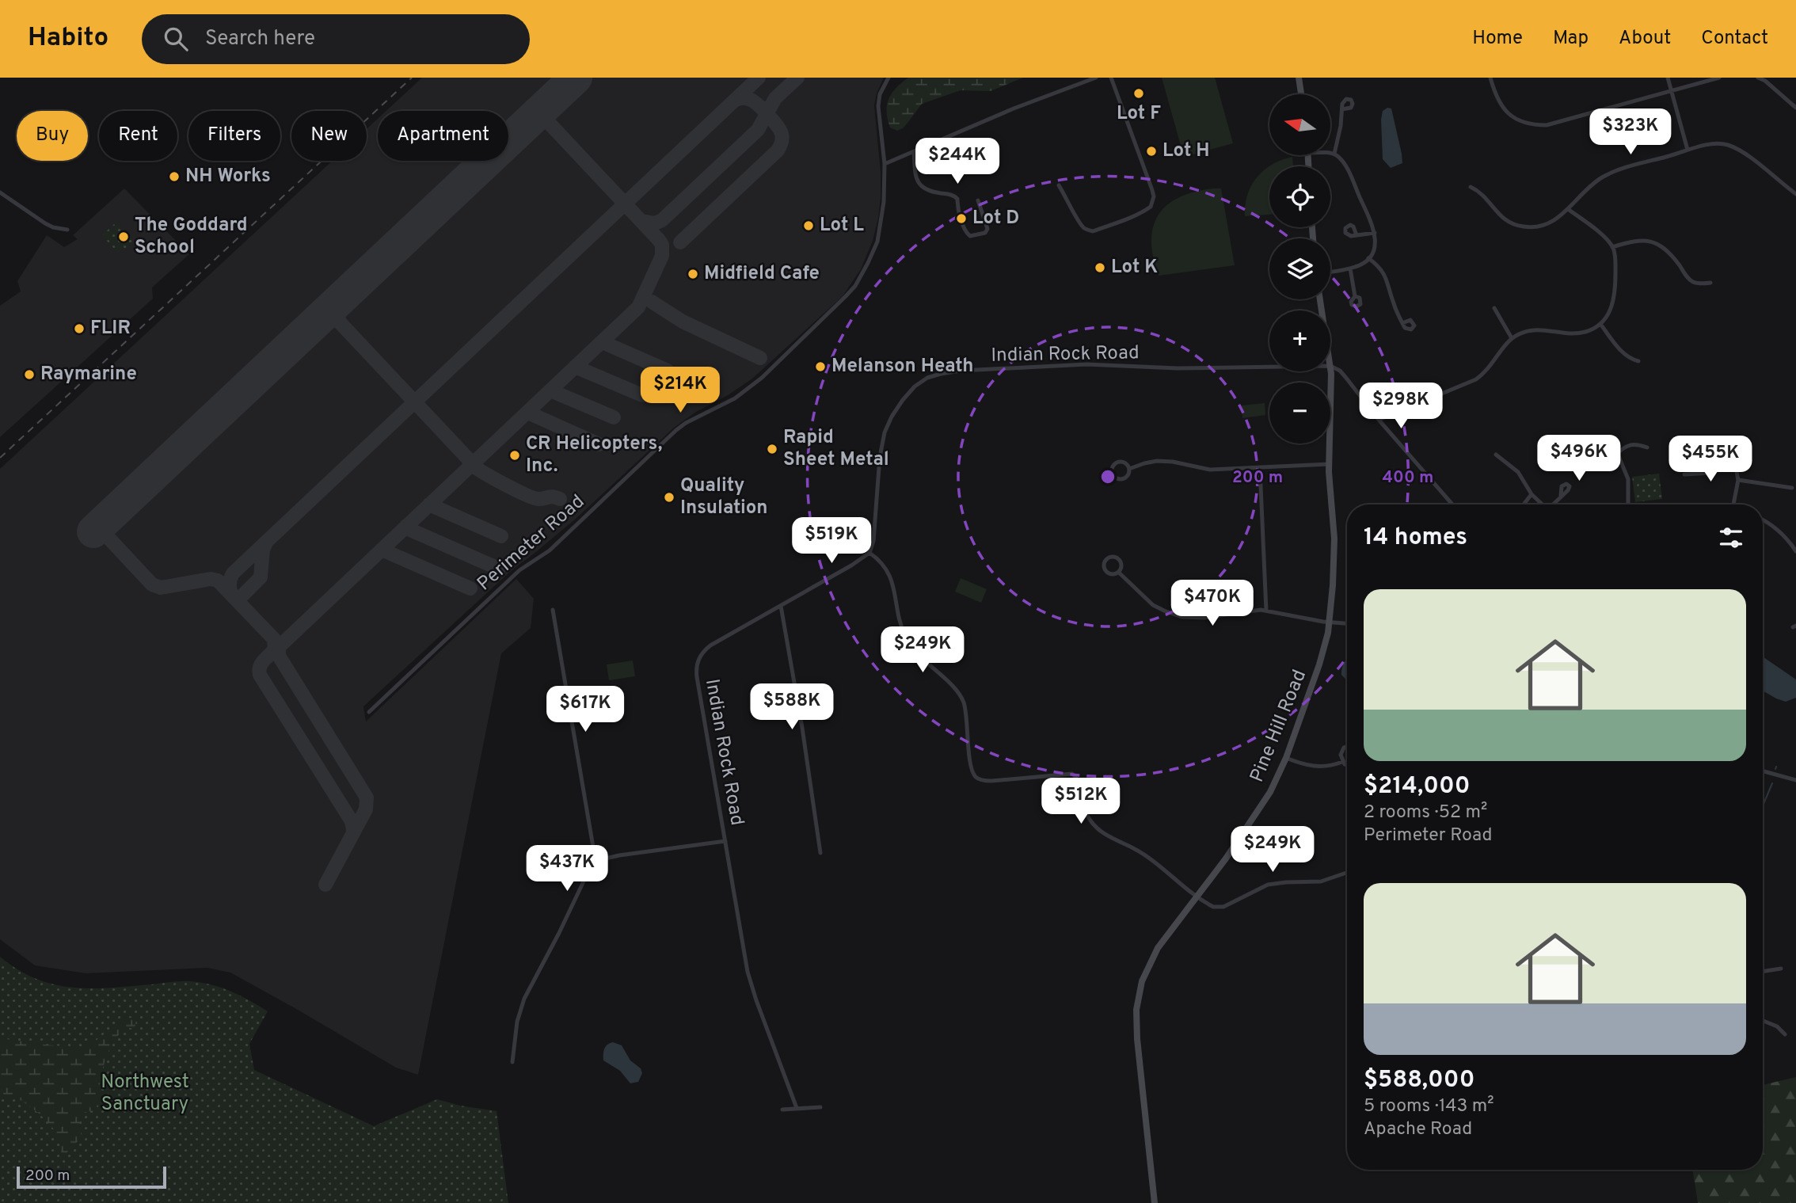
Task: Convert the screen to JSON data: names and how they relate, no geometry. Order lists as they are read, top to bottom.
{
  "streets": {
    "street": ["Indian Rock Road", "Perimeter Road", "Pine Hill Road"]
  },
  "parks": ["Northwest Sanctuary"],
  "places": [
    "Lot F",
    "Lot H",
    "NH Works",
    "Lot D",
    "Lot L",
    "The Goddard School",
    "Lot K",
    "Midfield Cafe",
    "FLIR",
    "Melanson Heath",
    "Raymarine",
    "Rapid Sheet Metal",
    "CR Helicopters, Inc.",
    "Quality Insulation"
  ],
  "scale_bar": "200 m",
  "north": "left",
  "page": {
    "header": "Habito",
    "search": "Search here",
    "nav": [
      "Home",
      "Map",
      "About",
      "Contact"
    ],
    "map_buttons": ["+", "−"],
    "price": [
      "$323K",
      "$244K",
      "$214K",
      "$298K",
      "$496K",
      "$455K",
      "$519K",
      "$470K",
      "$249K",
      "$588K",
      "$617K",
      "$512K",
      "$249K",
      "$437K"
    ],
    "chip": [
      "Buy",
      "Rent",
      "Filters",
      "New",
      "Apartment"
    ],
    "heading": "14 homes",
    "list": [
      {
        "name": "$214,000",
        "note": "2 rooms · 52 m² · Perimeter Road"
      },
      {
        "name": "$588,000",
        "note": "5 rooms · 143 m² · Apache Road"
      }
    ],
    "scale": "200 m"
  },
  "rings": ["200 m", "400 m"]
}
